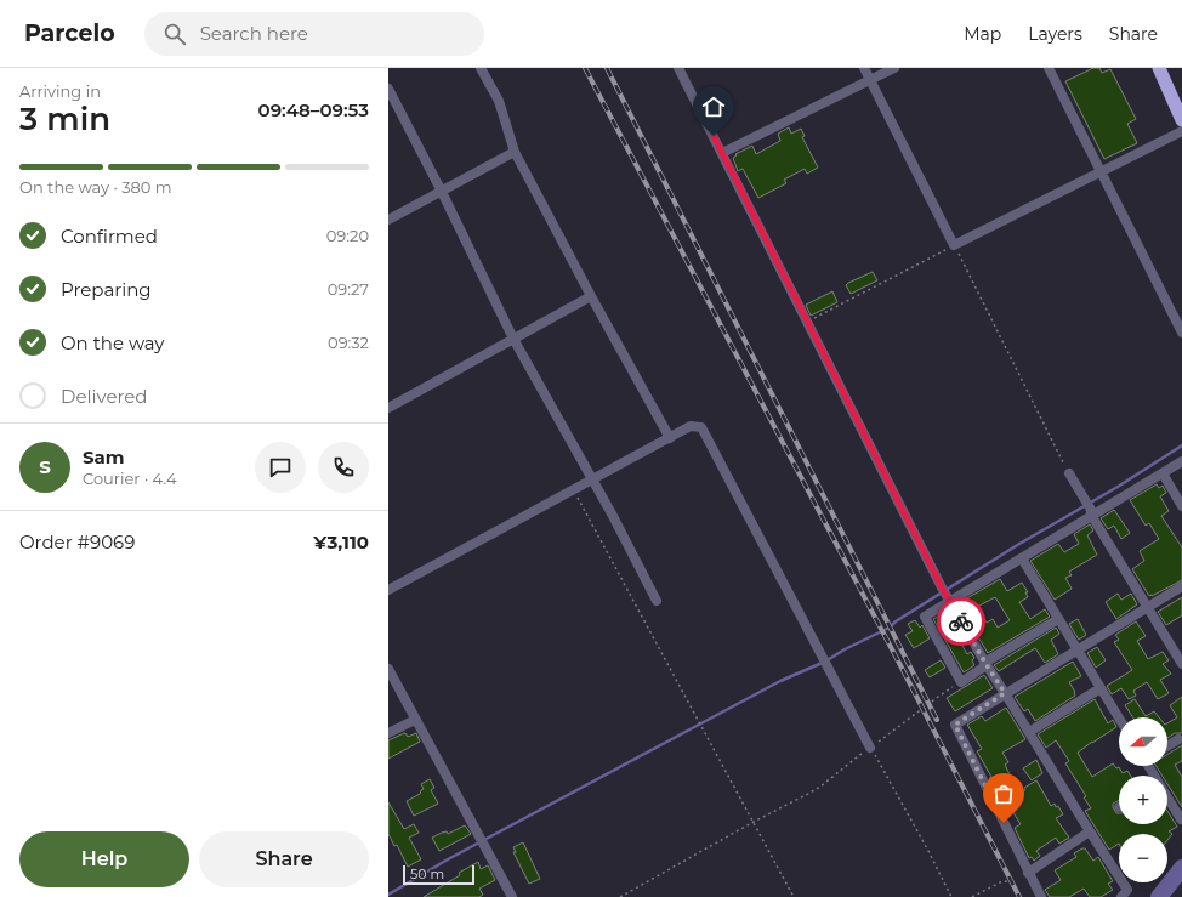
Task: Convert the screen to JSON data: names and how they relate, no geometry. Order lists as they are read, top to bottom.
{
  "scale_bar": "50 m",
  "north": "left",
  "page": {
    "header": "Parcelo",
    "search": "Search here",
    "nav": ["Map", "Layers", "Share"],
    "heading": ["3 min", "Arriving in", "09:48–09:53"],
    "panel": [
      "Sam",
      "Courier · 4.4",
      "Order #9069",
      "¥3,110"
    ],
    "bar": "On the way · 380 m",
    "list": [
      ["Confirmed", "09:20"],
      ["Preparing", "09:27"],
      ["On the way", "09:32"],
      "Delivered"
    ],
    "round": "S",
    "map_buttons": ["+", "−"],
    "buttons": ["Help", "Share"],
    "scale": "50 m"
  }
}
